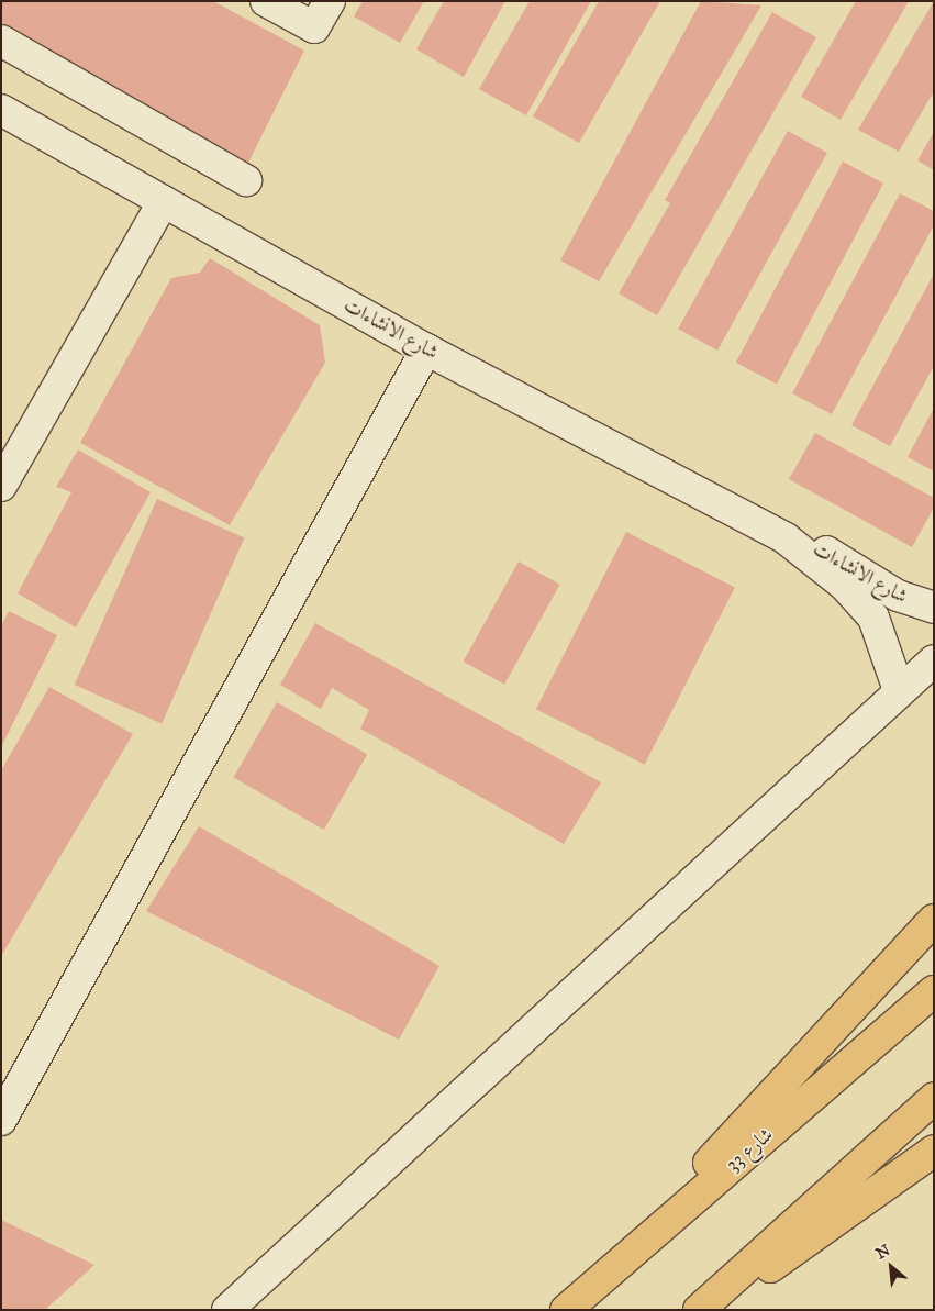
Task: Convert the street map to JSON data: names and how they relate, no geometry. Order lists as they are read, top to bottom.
{
  "streets": {
    "highway": ["شارع 33"],
    "street": ["شارع الانشاءات"]
  },
  "north": "top left"
}
